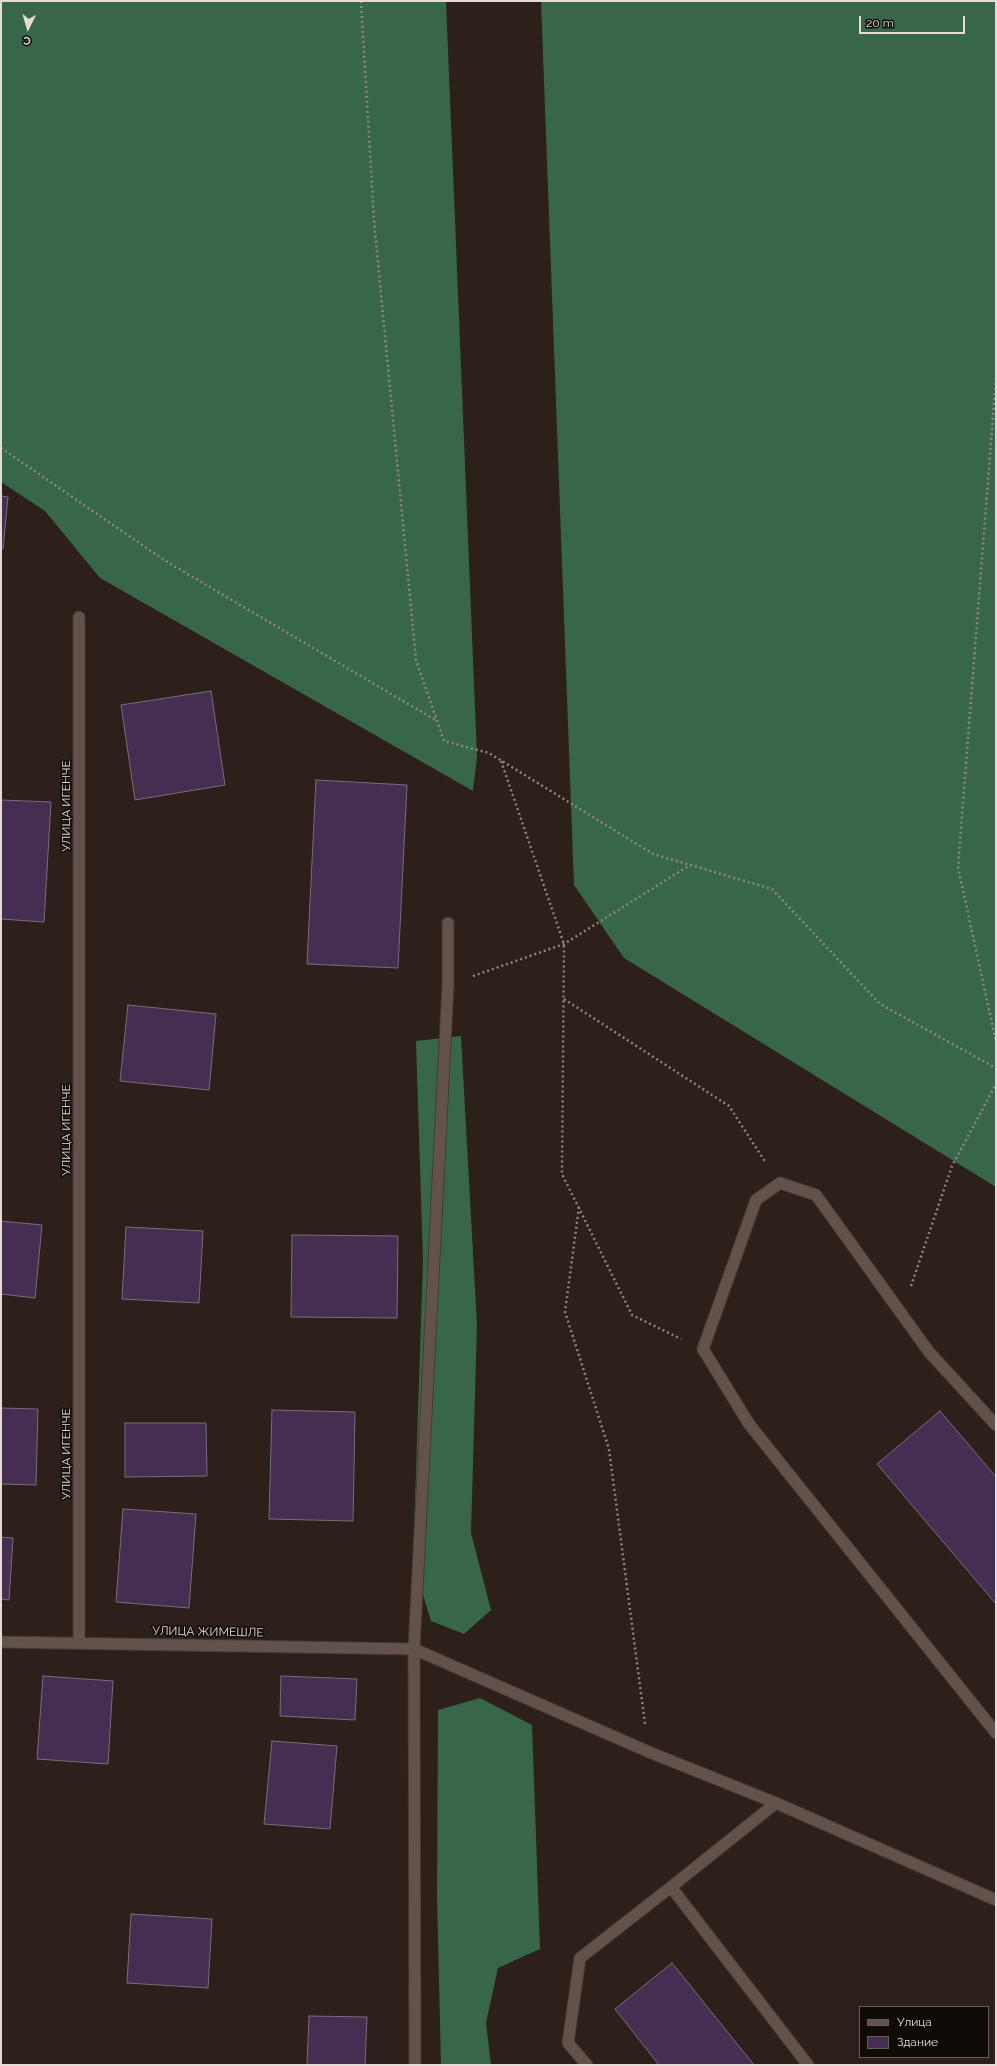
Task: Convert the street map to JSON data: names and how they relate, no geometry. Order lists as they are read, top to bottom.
{
  "streets": {
    "street": ["УЛИЦА ИГЕНЧЕ", "УЛИЦА ЖИМЕШЛЕ"]
  },
  "crossings": [
    ["УЛИЦА ИГЕНЧЕ", "УЛИЦА ЖИМЕШЛЕ"]
  ],
  "legend": ["Улица", "Здание"],
  "scale_bar": "20 m",
  "north": "bottom"
}
